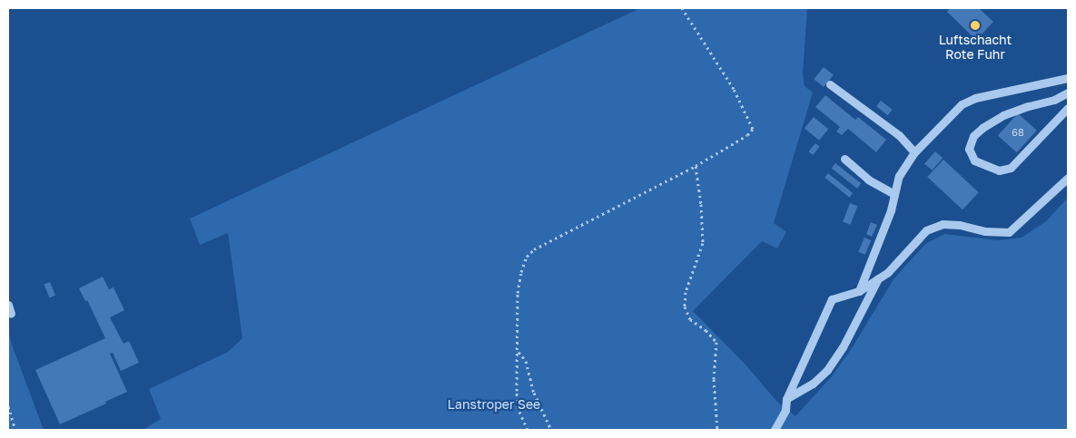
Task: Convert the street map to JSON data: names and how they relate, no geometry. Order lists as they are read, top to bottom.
{
  "parks": ["Lanstroper See"],
  "places": ["Luftschacht Rote Fuhr"],
  "house_numbers": ["68"]
}
